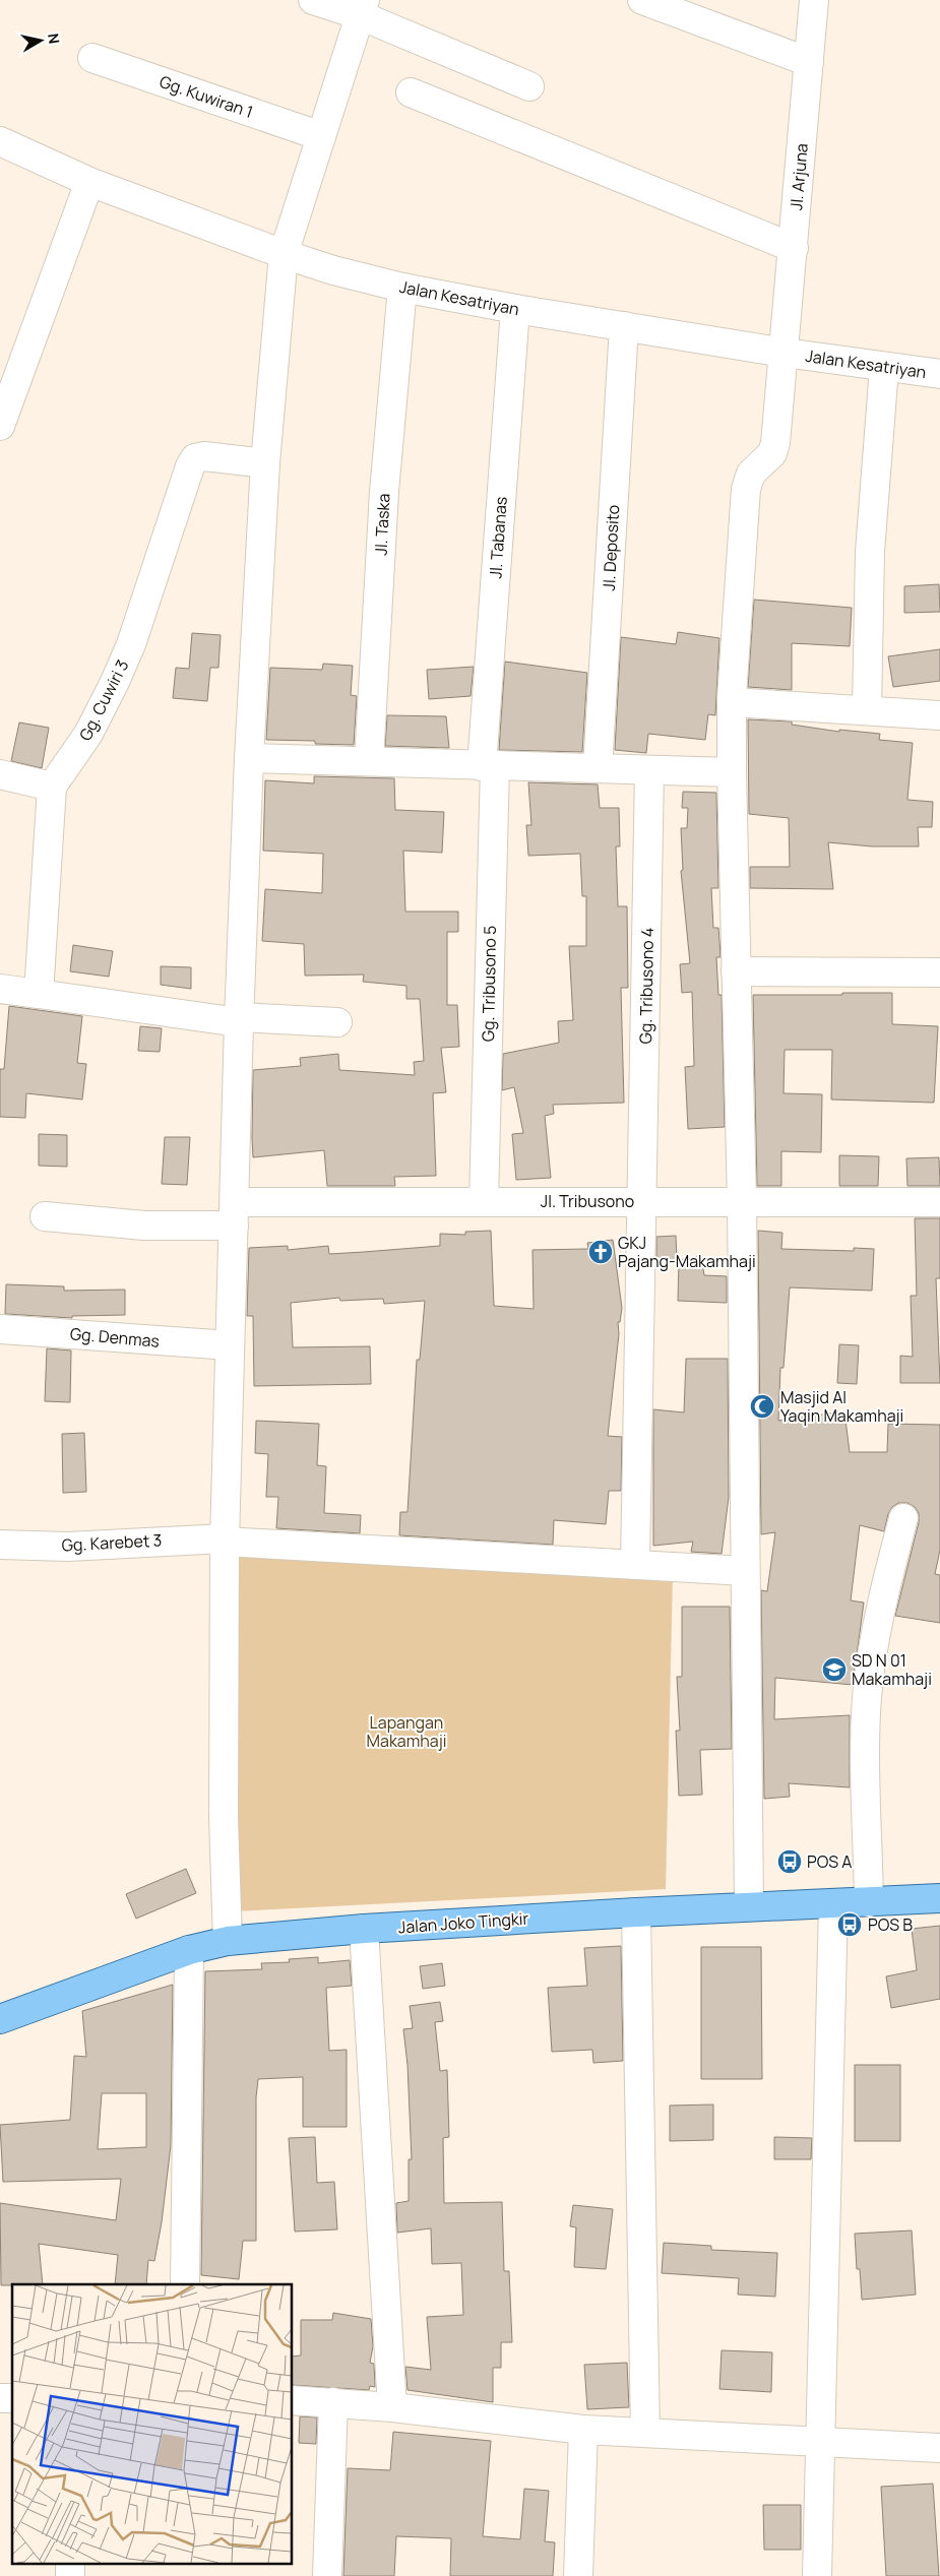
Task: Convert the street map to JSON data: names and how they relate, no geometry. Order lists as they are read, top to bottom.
{
  "streets": {
    "main road": ["Jalan Joko Tingkir"],
    "street": [
      "Gg. Kuwiran 1",
      "Jl. Arjuna",
      "Jalan Kesatriyan",
      "Jl. Taska",
      "Jl. Tabanas",
      "Jl. Deposito",
      "Gg. Cuwiri 3",
      "Gg. Tribusono 5",
      "Gg. Tribusono 4",
      "Jl. Tribusono",
      "Gg. Denmas",
      "Gg. Karebet 3"
    ]
  },
  "crossings": [
    ["Jl. Arjuna", "Jalan Kesatriyan"],
    ["Jl. Arjuna", "Jl. Tribusono"],
    ["Jl. Arjuna", "Gg. Karebet 3"],
    ["Jl. Arjuna", "Jalan Joko Tingkir"],
    ["Jalan Kesatriyan", "Jl. Taska"],
    ["Jalan Kesatriyan", "Jl. Tabanas"],
    ["Jalan Kesatriyan", "Jl. Deposito"],
    ["Jl. Tabanas", "Gg. Tribusono 5"],
    ["Gg. Tribusono 5", "Jl. Tribusono"],
    ["Gg. Tribusono 4", "Jl. Tribusono"],
    ["Gg. Tribusono 4", "Gg. Karebet 3"]
  ],
  "parks": ["Lapangan Makamhaji"],
  "places": {
    "church": ["GKJ Pajang-Makamhaji"],
    "mosque": ["Masjid Al Yaqin Makamhaji"],
    "school or university": ["SD N 01 Makamhaji"],
    "bus stop": ["POS A", "POS B"]
  },
  "north": "right"
}
